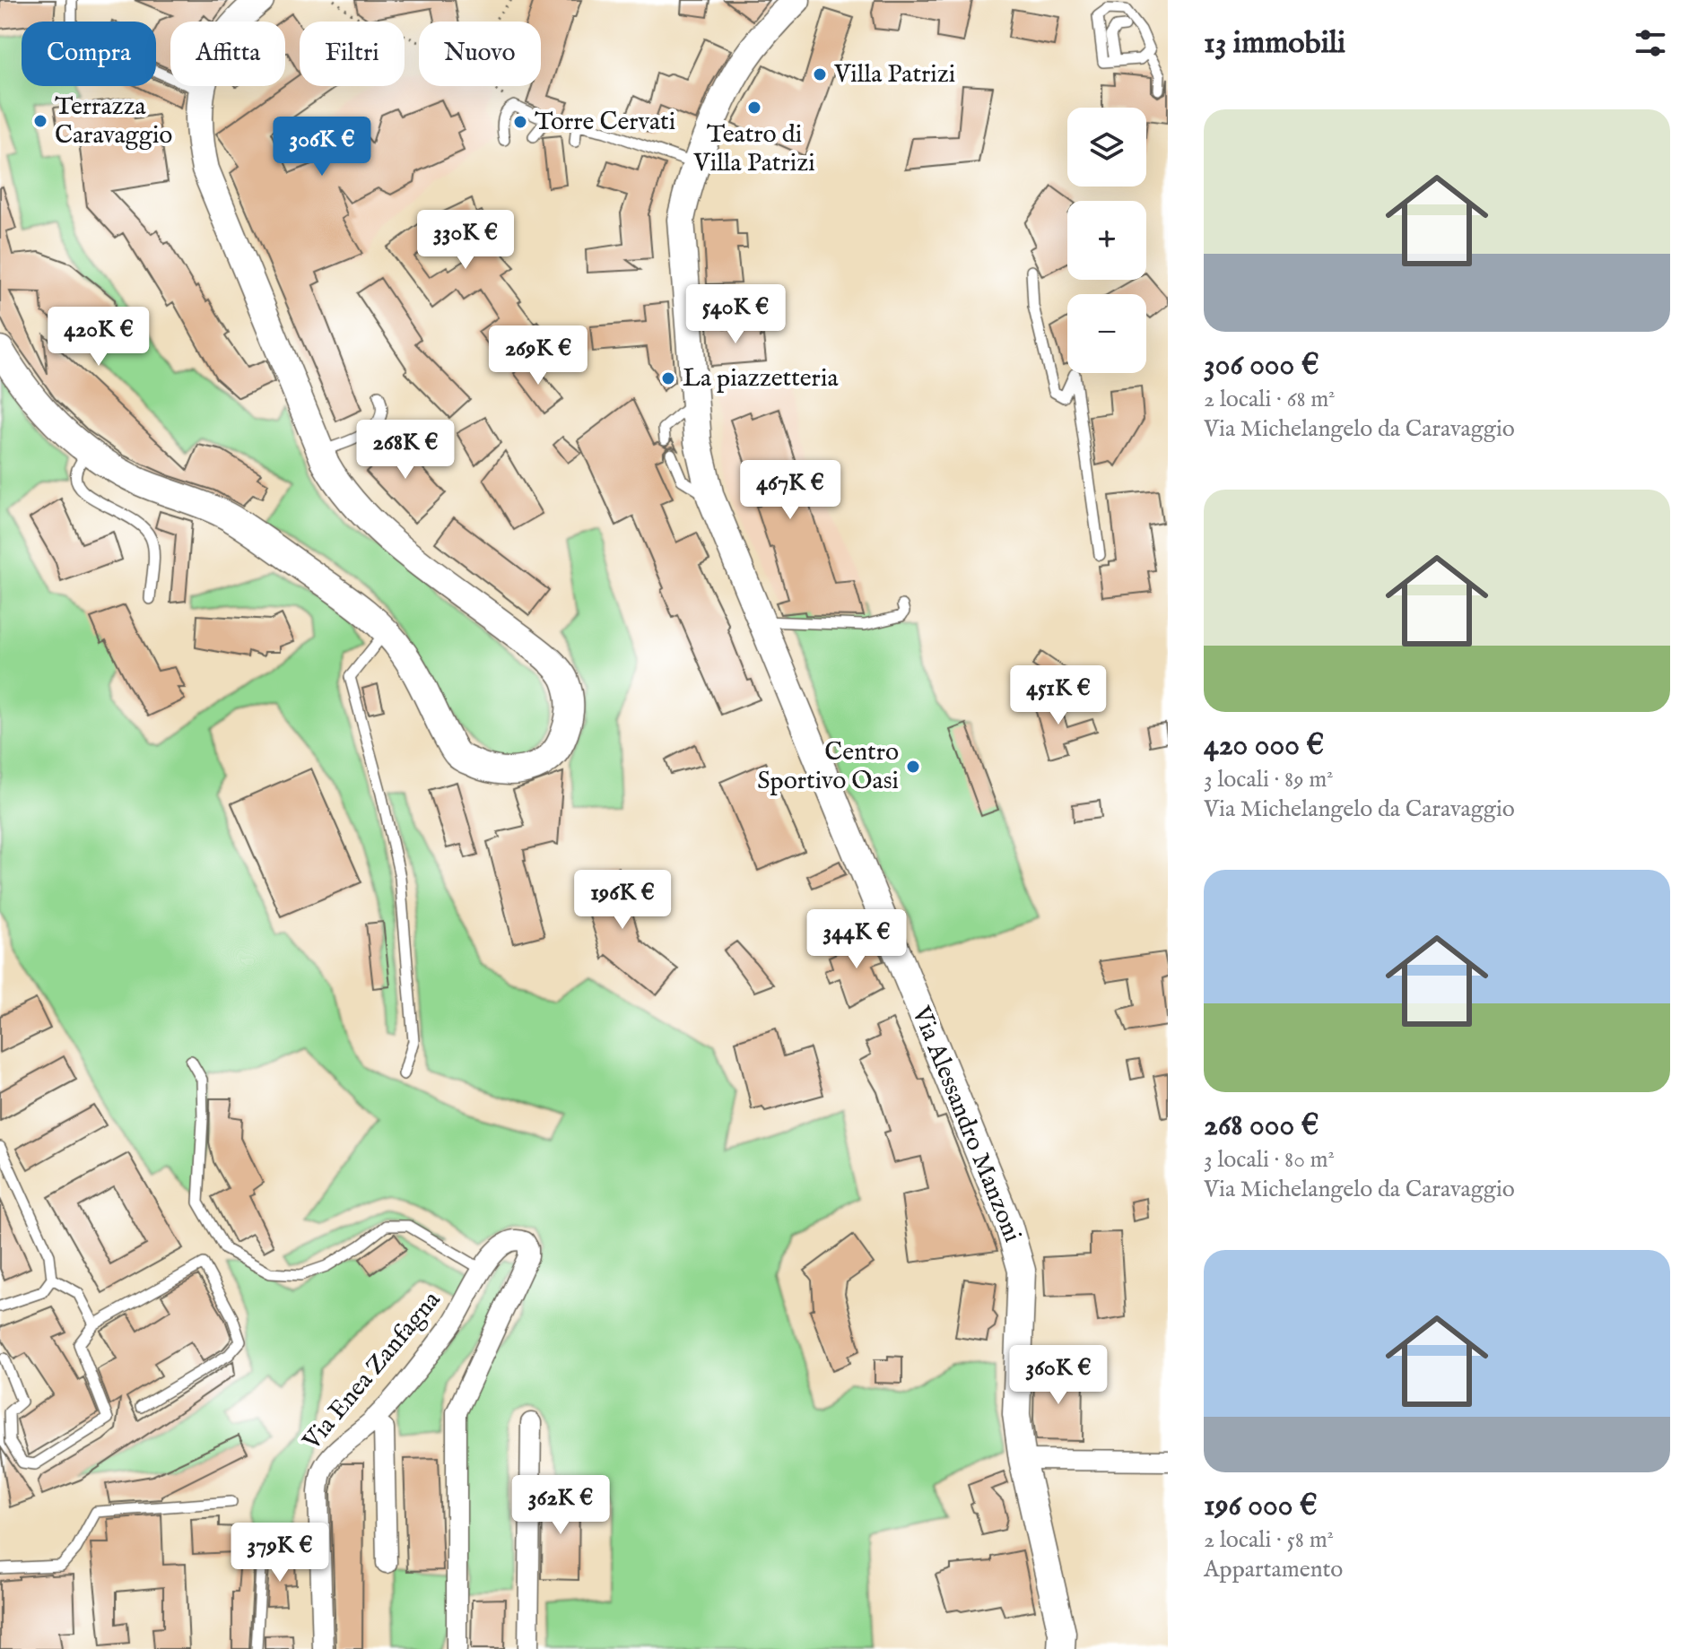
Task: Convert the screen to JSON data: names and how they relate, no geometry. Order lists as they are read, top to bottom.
{
  "streets": {
    "street": ["Via Alessandro Manzoni", "Via Enea Zanfagna"]
  },
  "places": [
    "Villa Patrizi",
    "Teatro di Villa Patrizi",
    "Terrazza Caravaggio",
    "Torre Cervati",
    "La piazzetteria",
    "Centro Sportivo Oasi"
  ],
  "page": {
    "heading": "13 immobili",
    "chip": [
      "Compra",
      "Affitta",
      "Filtri",
      "Nuovo"
    ],
    "list": [
      {
        "name": "306 000 €",
        "note": "2 locali · 68 m² · Via Michelangelo da Caravaggio"
      },
      {
        "name": "420 000 €",
        "note": "3 locali · 89 m² · Via Michelangelo da Caravaggio"
      },
      {
        "name": "268 000 €",
        "note": "3 locali · 80 m² · Via Michelangelo da Caravaggio"
      },
      {
        "name": "196 000 €",
        "note": "2 locali · 58 m² · Appartamento"
      }
    ],
    "map_buttons": ["+", "−"],
    "price": [
      "306K €",
      "330K €",
      "540K €",
      "420K €",
      "269K €",
      "268K €",
      "467K €",
      "451K €",
      "196K €",
      "344K €",
      "360K €",
      "362K €",
      "379K €"
    ]
  }
}
